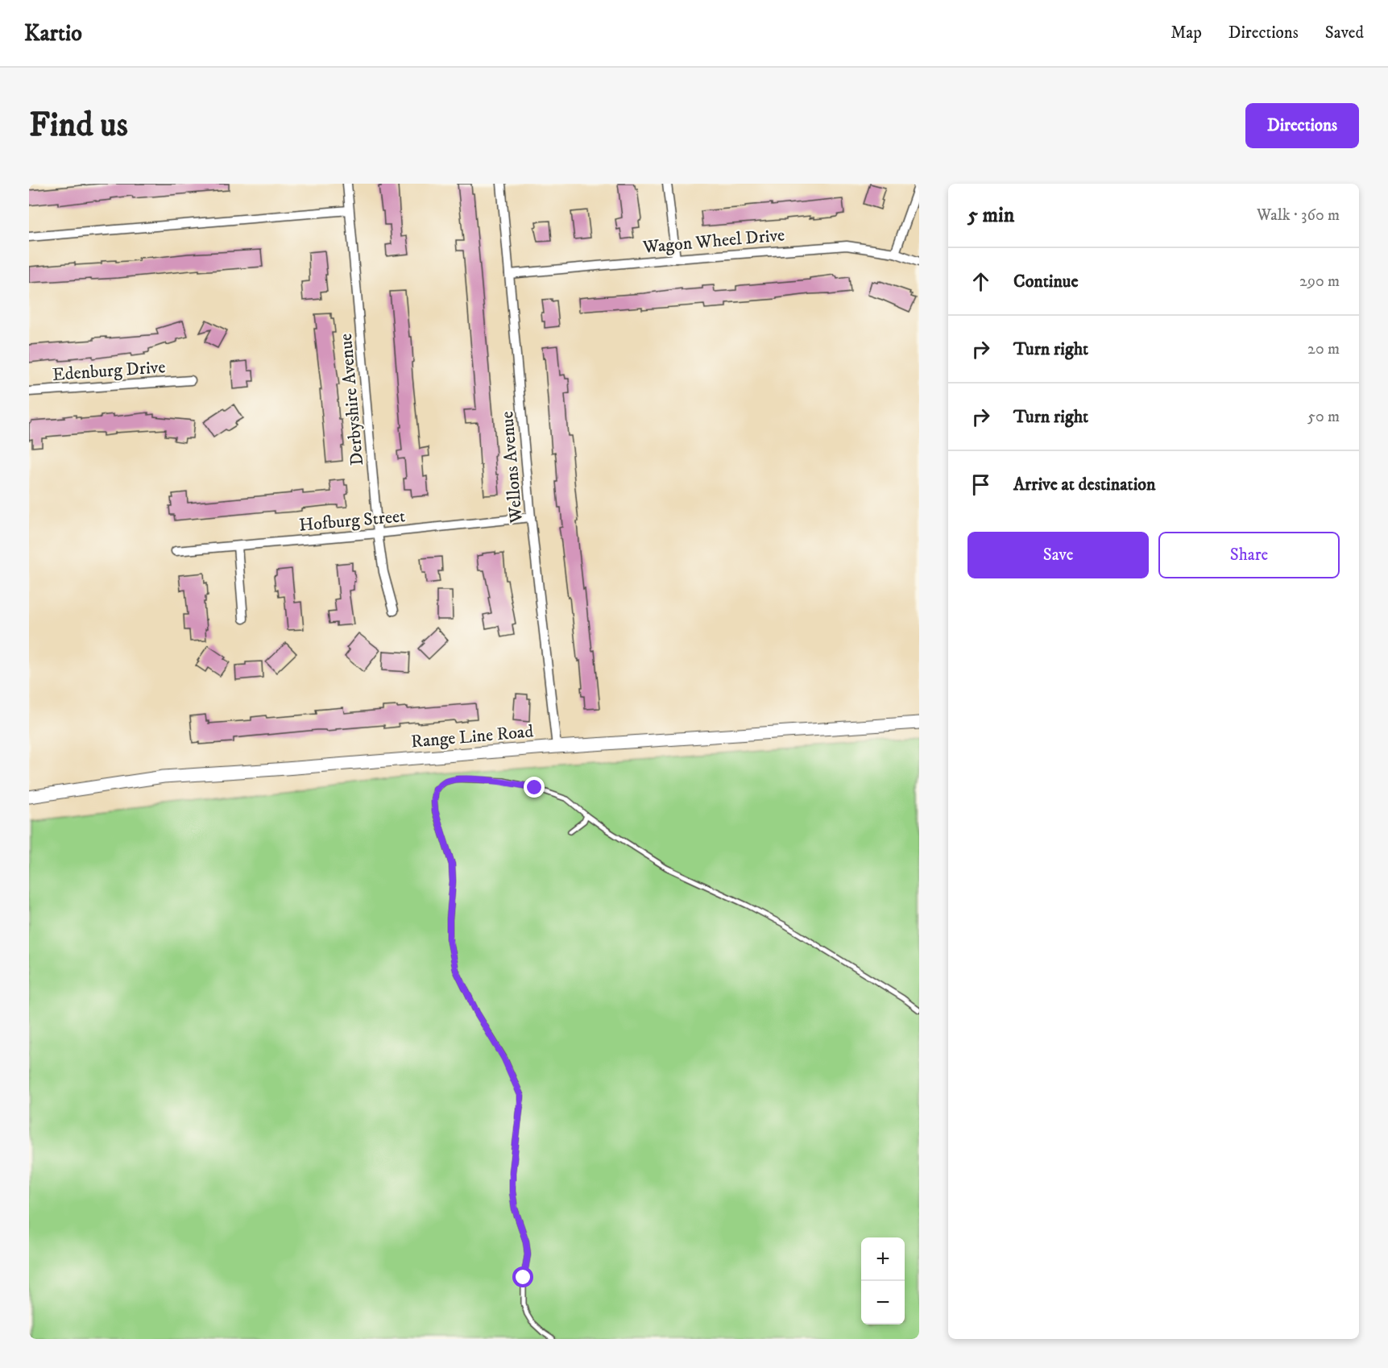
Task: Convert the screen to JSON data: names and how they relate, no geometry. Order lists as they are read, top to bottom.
{
  "streets": {
    "street": [
      "Wagon Wheel Drive",
      "Edenburg Drive",
      "Derbyshire Avenue",
      "Wellons Avenue",
      "Hofburg Street",
      "Range Line Road"
    ]
  },
  "crossings": [
    ["Wagon Wheel Drive", "Wellons Avenue"],
    ["Derbyshire Avenue", "Hofburg Street"],
    ["Wellons Avenue", "Hofburg Street"],
    ["Wellons Avenue", "Range Line Road"]
  ],
  "page": {
    "header": "Kartio",
    "nav": ["Map", "Directions", "Saved"],
    "buttons": [
      "Directions",
      ["Save", "Share"]
    ],
    "title": "Find us",
    "heading": ["5 min", "Walk · 360 m"],
    "list": [
      ["Continue", "290 m"],
      ["Turn right", "20 m"],
      ["Turn right", "50 m"],
      "Arrive at destination"
    ],
    "map_buttons": ["+", "−"]
  }
}
